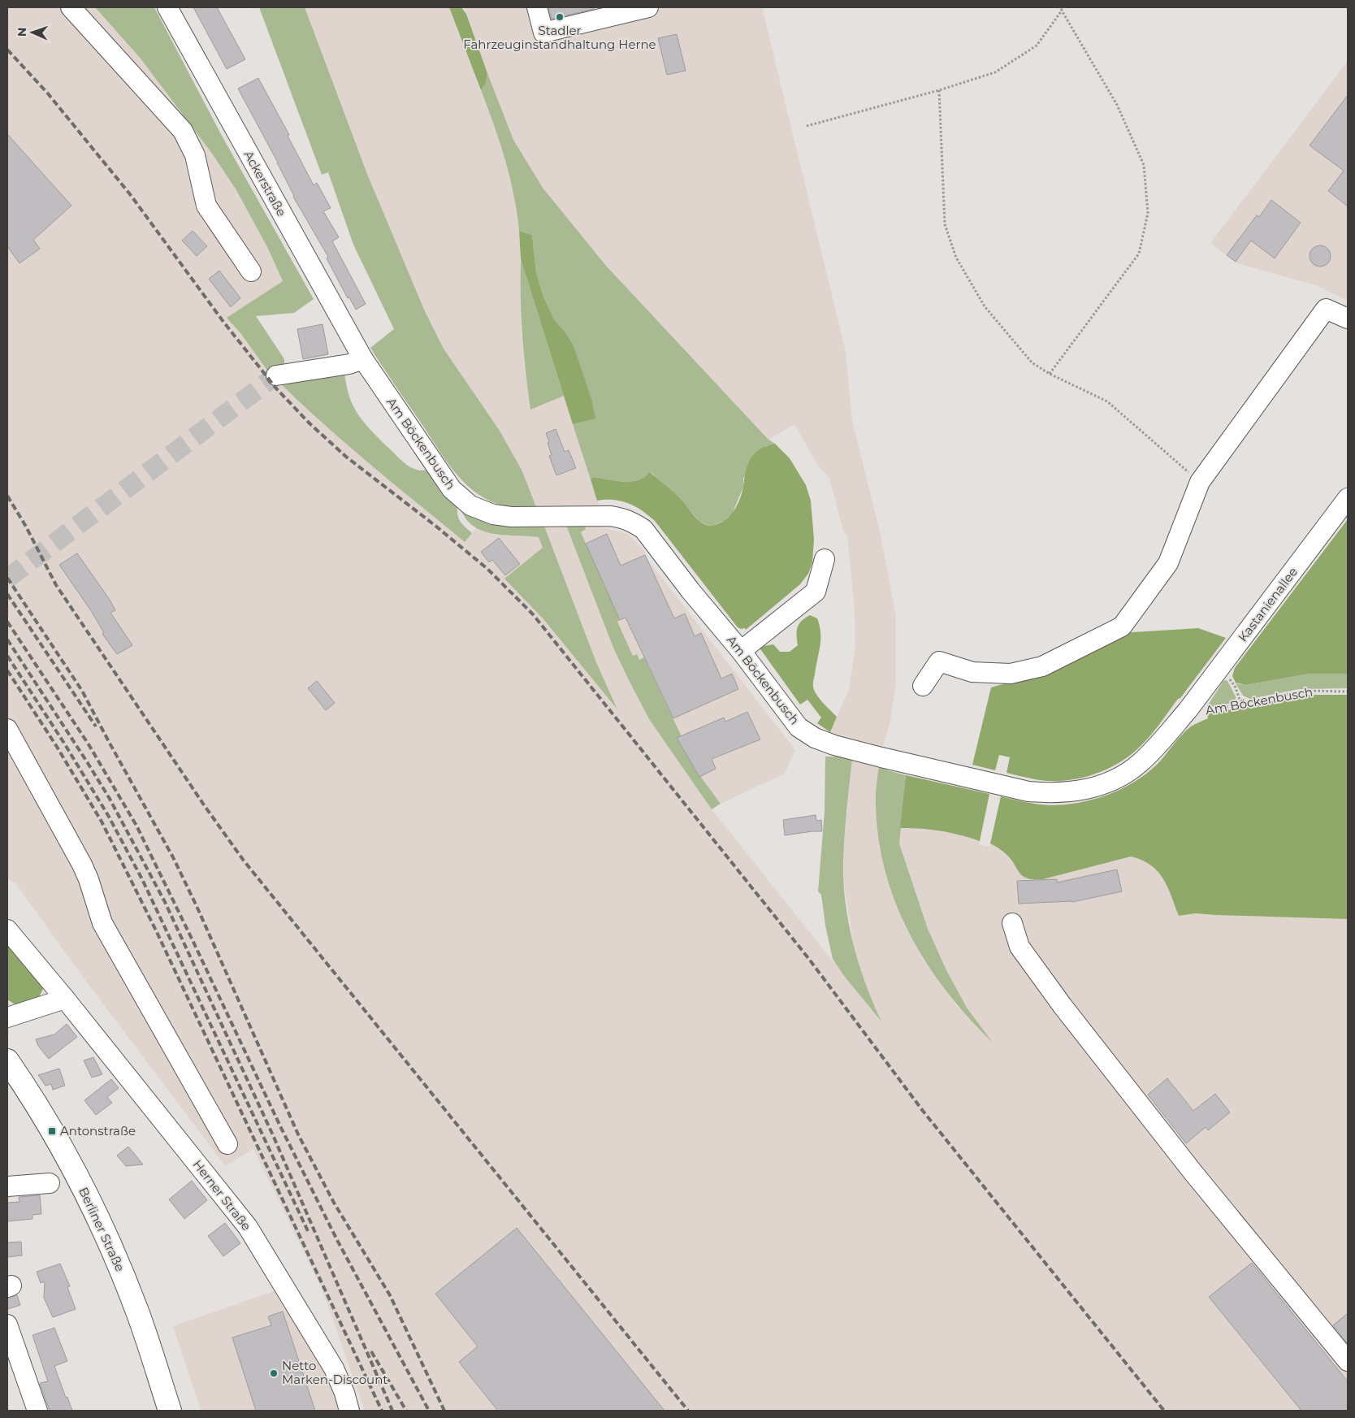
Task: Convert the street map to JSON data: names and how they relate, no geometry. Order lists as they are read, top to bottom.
{
  "streets": {
    "main road": ["Berliner Straße"],
    "street": [
      "Ackerstraße",
      "Am Böckenbusch",
      "Kastanienallee",
      "Herner Straße"
    ]
  },
  "crossings": [
    ["Ackerstraße", "Am Böckenbusch"],
    ["Am Böckenbusch", "Kastanienallee"]
  ],
  "places": {
    "other": ["Stadler Fahrzeuginstandhaltung Herne", "Netto Marken-Discount"],
    "transit": ["Antonstraße"]
  },
  "north": "left"
}
